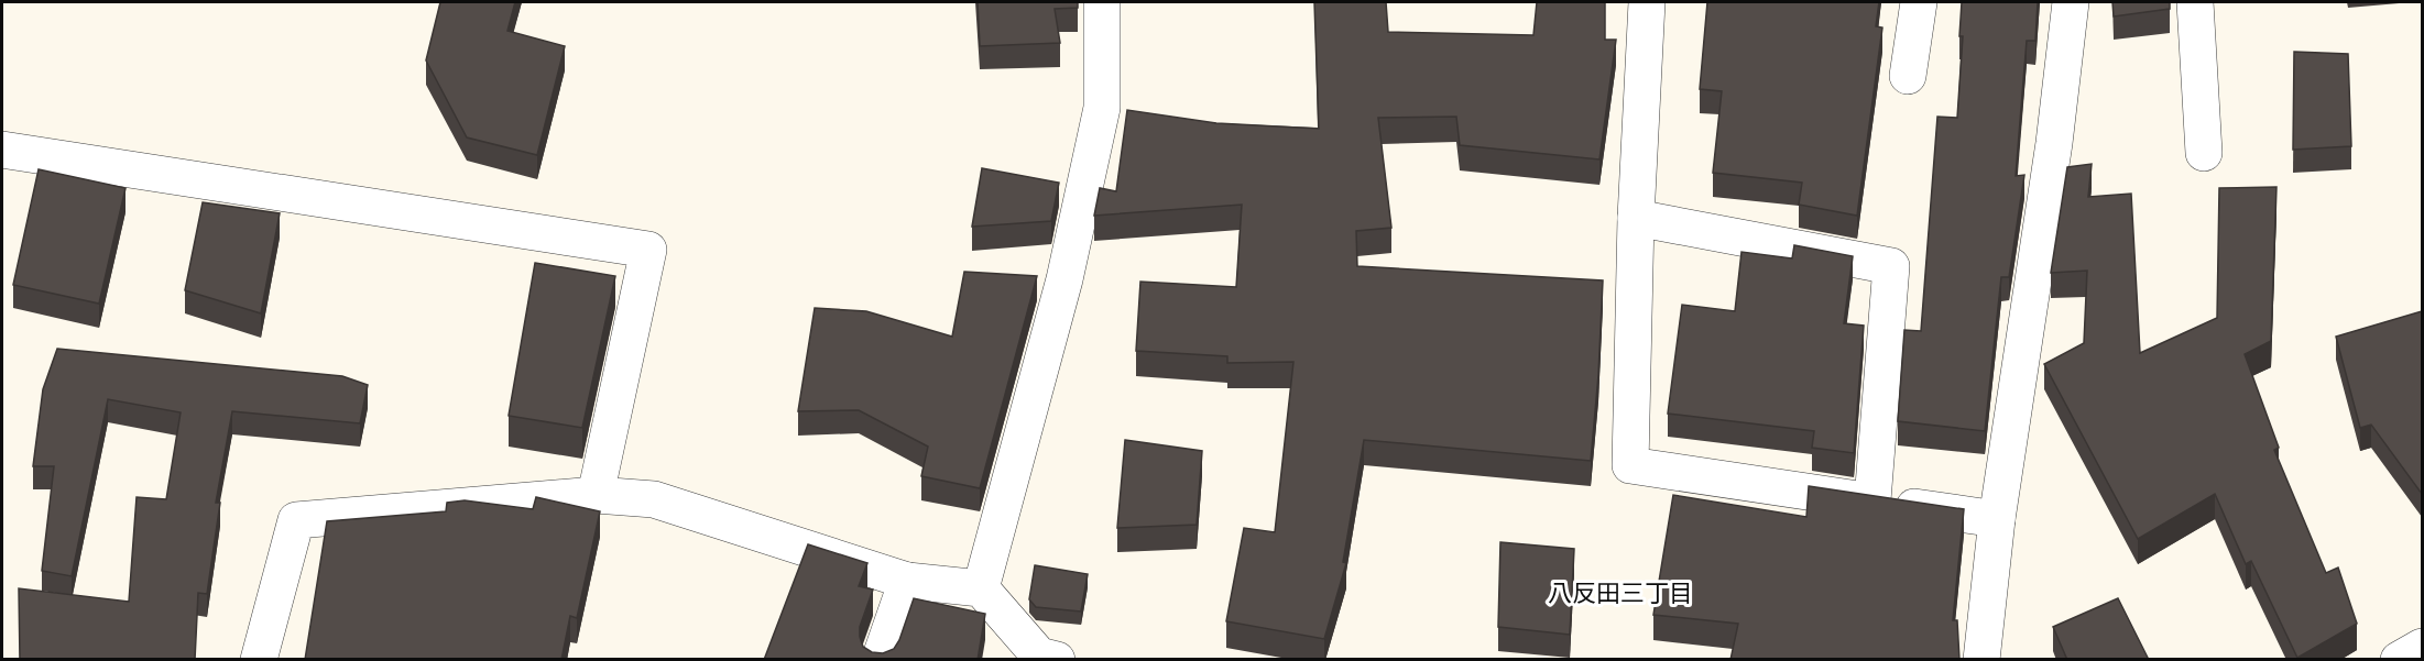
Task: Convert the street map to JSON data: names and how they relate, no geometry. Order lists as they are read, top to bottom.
{
  "districts": ["八反田三丁目"]
}
